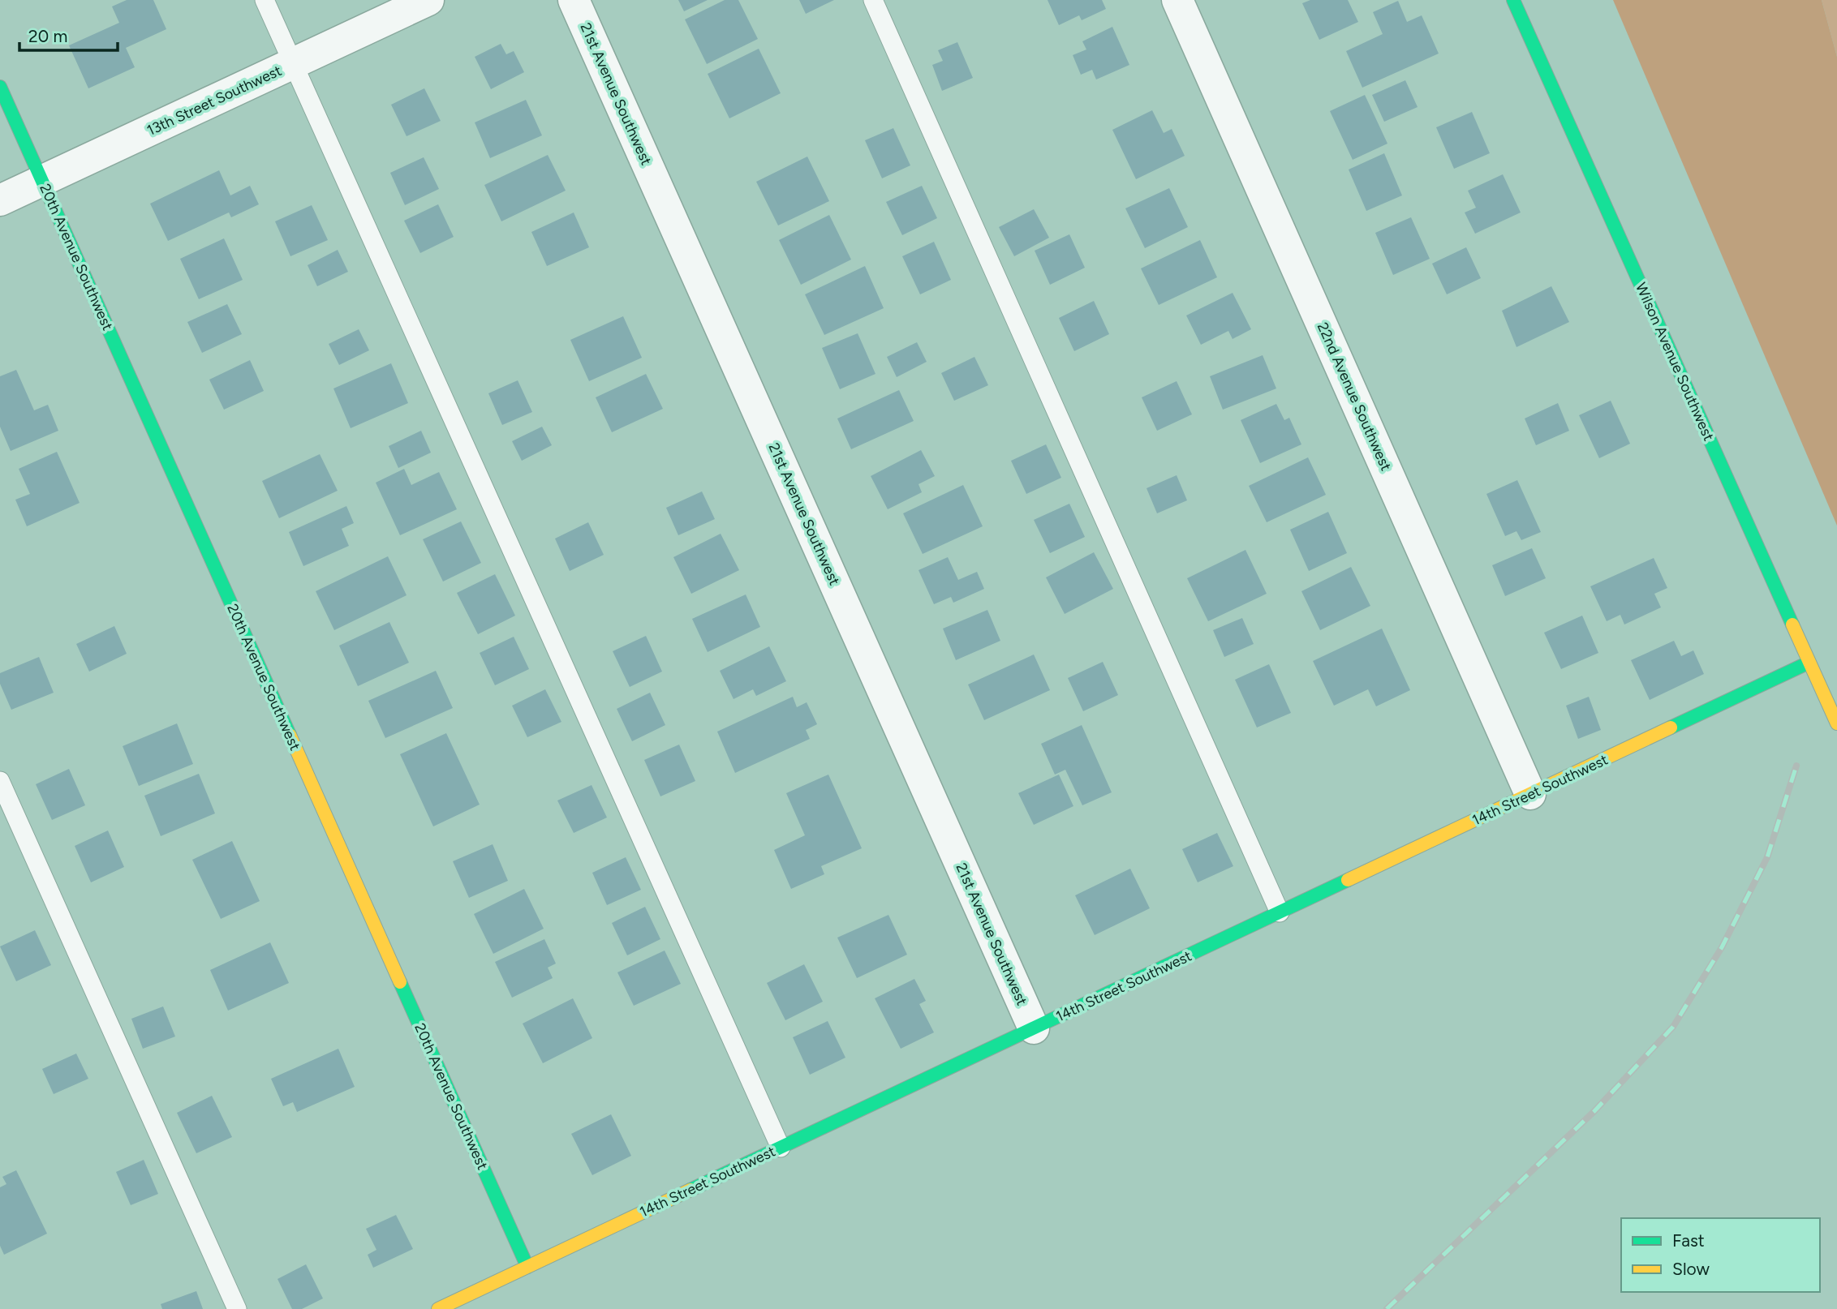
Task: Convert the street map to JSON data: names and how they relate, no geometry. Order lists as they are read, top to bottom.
{
  "streets": {
    "street": [
      "21st Avenue Southwest",
      "13th Street Southwest",
      "20th Avenue Southwest",
      "Wilson Avenue Southwest",
      "22nd Avenue Southwest",
      "14th Street Southwest"
    ]
  },
  "crossings": [
    ["21st Avenue Southwest", "14th Street Southwest"],
    ["13th Street Southwest", "20th Avenue Southwest"],
    ["20th Avenue Southwest", "14th Street Southwest"],
    ["Wilson Avenue Southwest", "14th Street Southwest"],
    ["22nd Avenue Southwest", "14th Street Southwest"]
  ],
  "legend": ["Fast", "Slow"],
  "scale_bar": "20 m"
}
